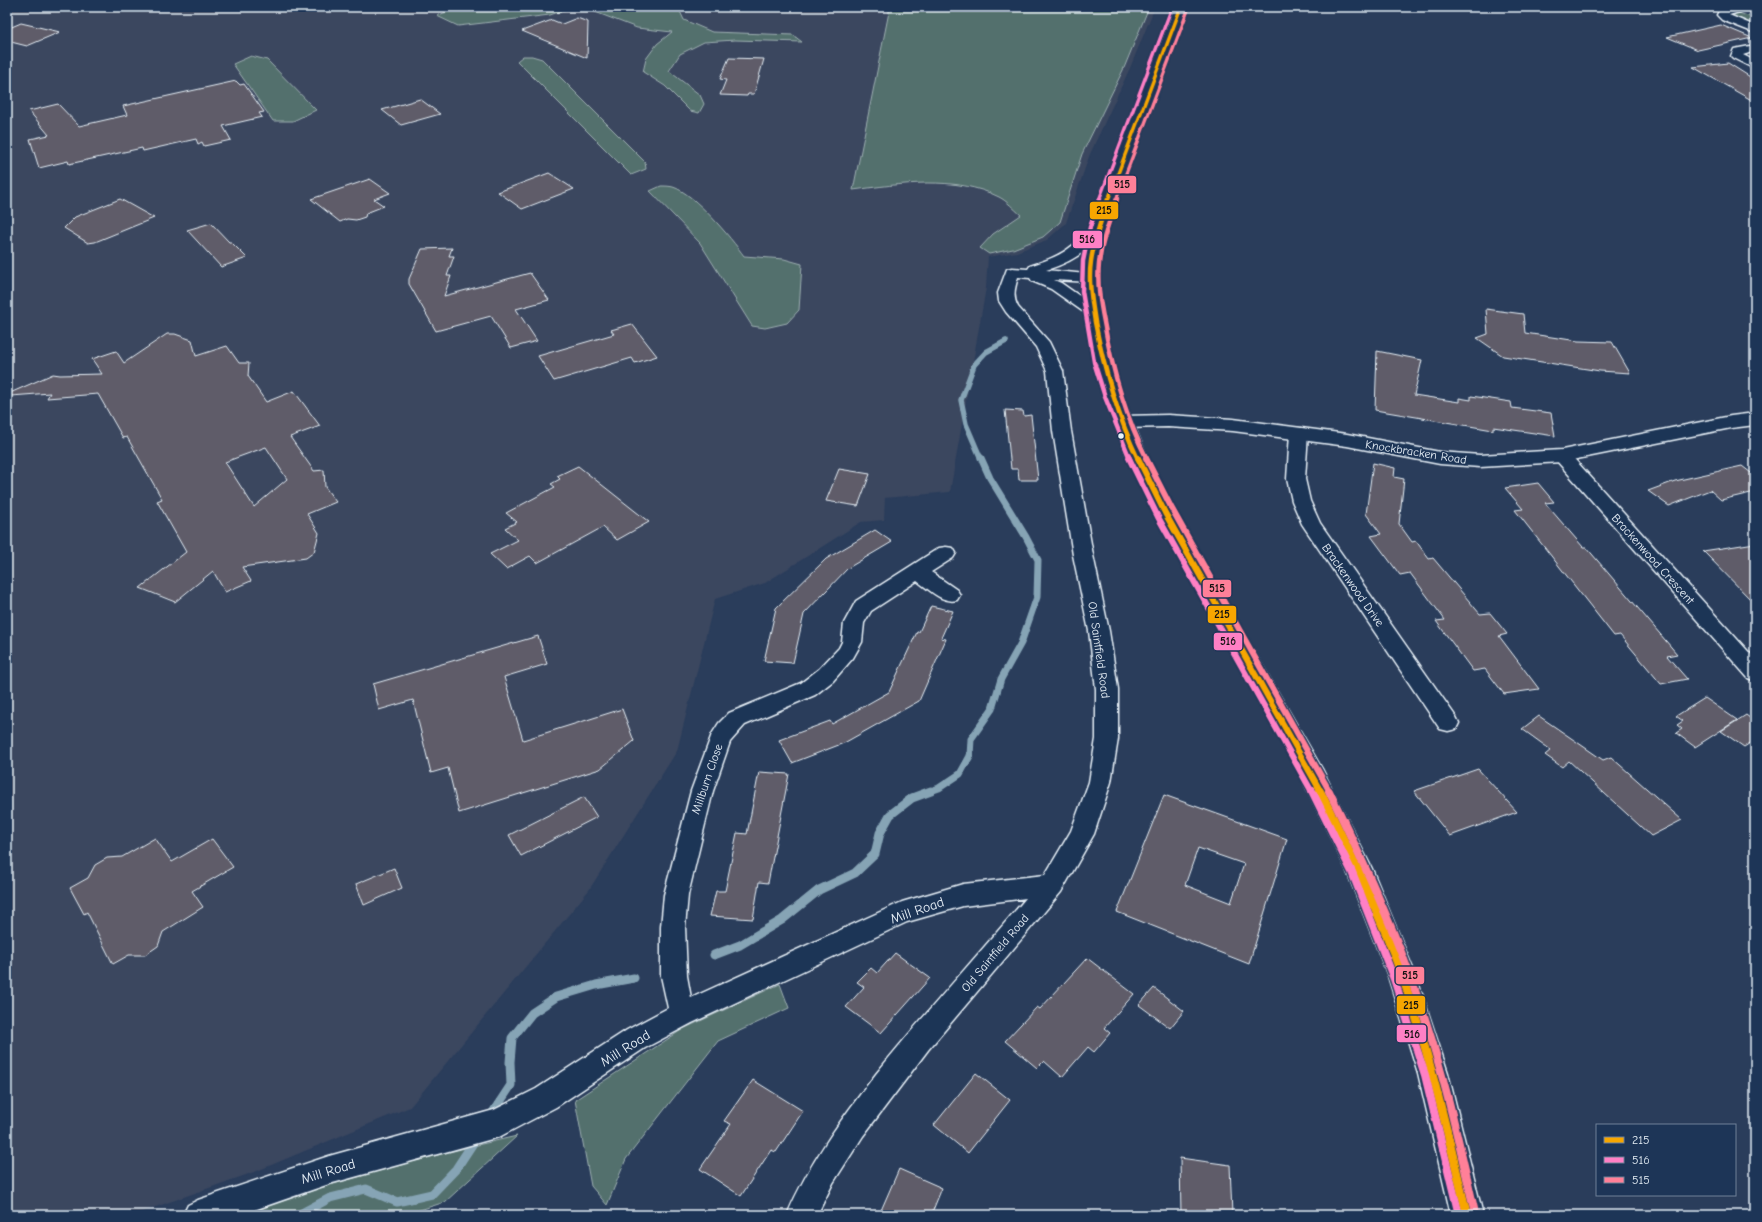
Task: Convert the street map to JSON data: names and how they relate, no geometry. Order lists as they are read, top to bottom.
{
  "streets": {
    "main road": ["Knockbracken Road"],
    "street": [
      "Brackenwood Crescent",
      "Brackenwood Drive",
      "Old Saintfield Road",
      "Millburn Close",
      "Mill Road"
    ]
  },
  "crossings": [
    ["Knockbracken Road", "Brackenwood Crescent"],
    ["Knockbracken Road", "Brackenwood Drive"],
    ["Old Saintfield Road", "Mill Road"],
    ["Millburn Close", "Mill Road"]
  ],
  "lines": ["transit line 215", "transit line 516", "transit line 515"],
  "legend": ["215", "516", "515"]
}
